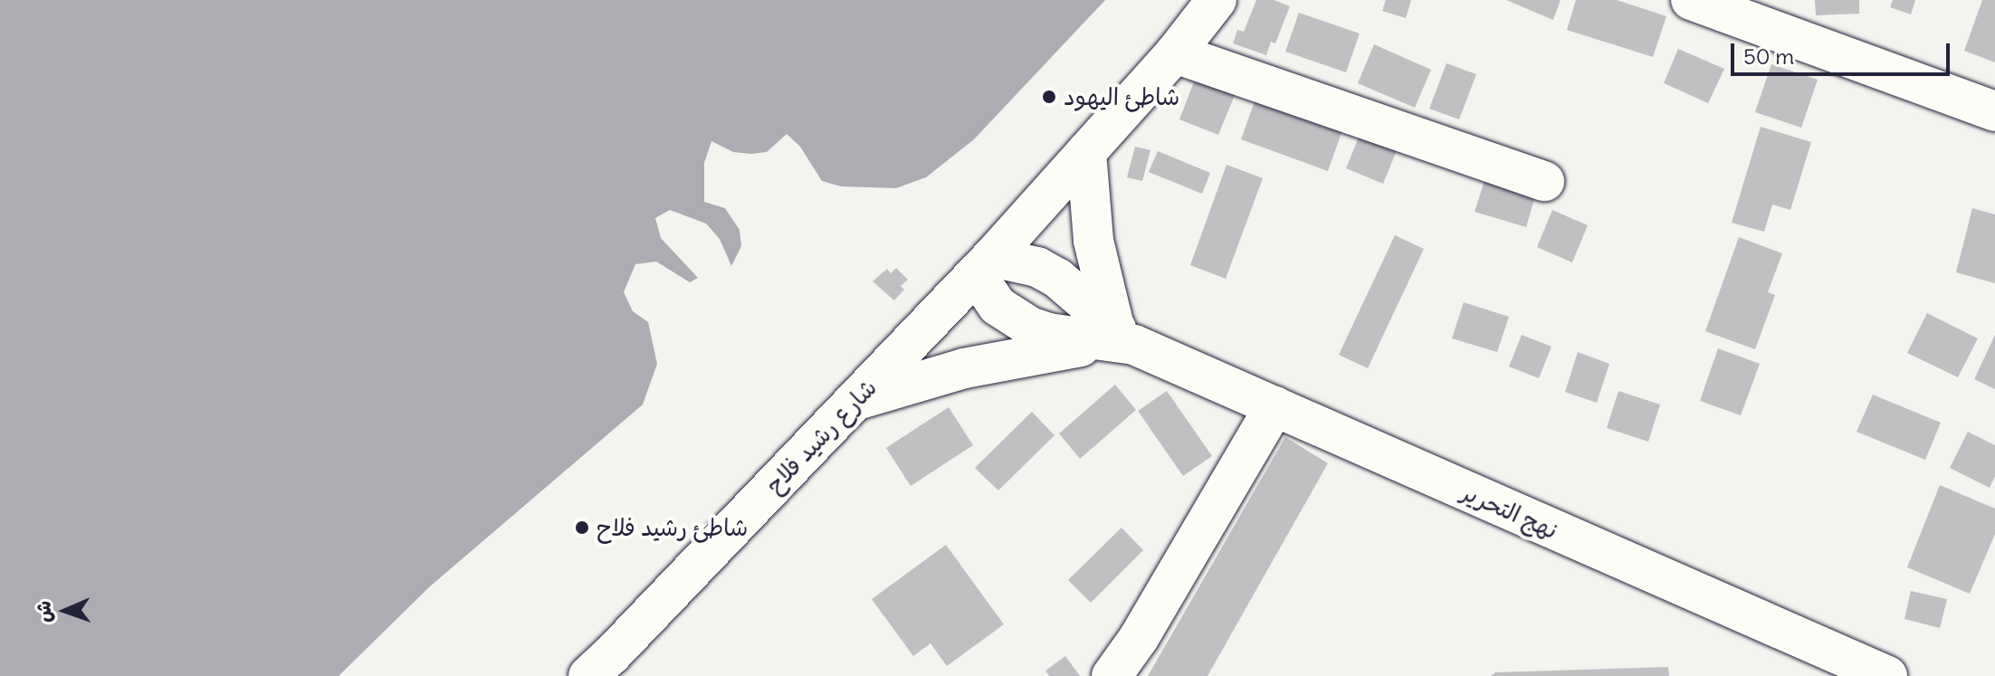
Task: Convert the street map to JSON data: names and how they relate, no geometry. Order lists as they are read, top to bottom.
{
  "streets": {
    "street": ["شارع رشيد فلاح", "نهج التحرير"]
  },
  "crossings": [
    ["شارع رشيد فلاح", "نهج التحرير"]
  ],
  "places": ["شاطئ اليهود", "شاطئ رشيد فلاح"],
  "scale_bar": "50 m",
  "north": "left"
}
